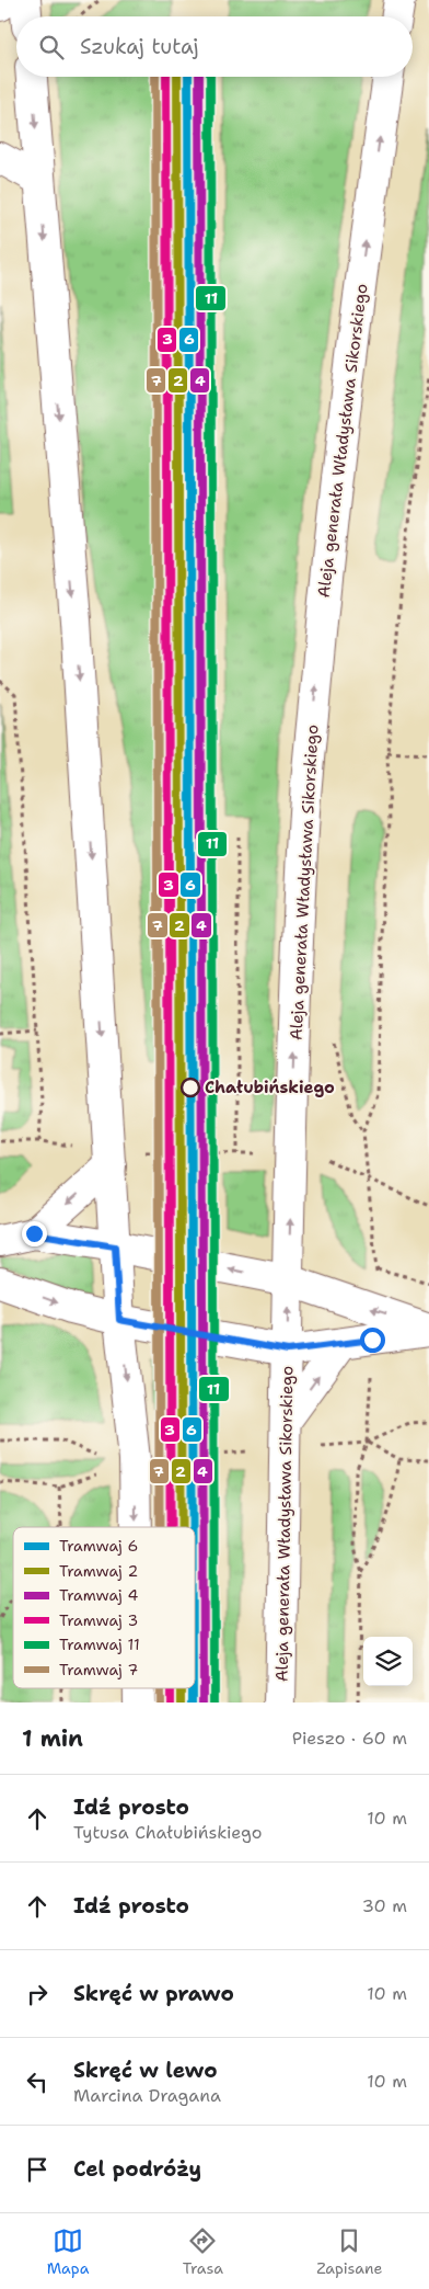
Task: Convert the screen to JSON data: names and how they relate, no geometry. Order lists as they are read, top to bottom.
{
  "streets": {
    "street": ["Aleja generała Władysława Sikorskiego"]
  },
  "places": ["Chałubińskiego"],
  "lines": [
    "tram line 6",
    "tram line 2",
    "tram line 4",
    "tram line 3",
    "tram line 11",
    "tram line 7"
  ],
  "legend": [
    "Tramwaj 6",
    "Tramwaj 2",
    "Tramwaj 4",
    "Tramwaj 3",
    "Tramwaj 11",
    "Tramwaj 7"
  ],
  "page": {
    "search": "Szukaj tutaj",
    "heading": ["1 min", "Pieszo · 60 m"],
    "list": [
      ["Idź prosto", "Tytusa Chałubińskiego", "10 m"],
      ["Idź prosto", "30 m"],
      ["Skręć w prawo", "10 m"],
      ["Skręć w lewo", "Marcina Dragana", "10 m"],
      "Cel podróży"
    ],
    "nav": ["Mapa", "Trasa", "Zapisane"]
  }
}
